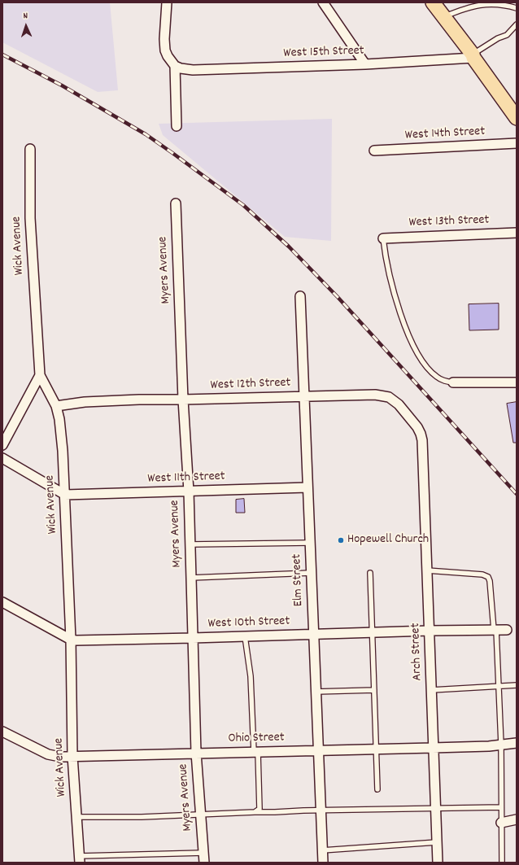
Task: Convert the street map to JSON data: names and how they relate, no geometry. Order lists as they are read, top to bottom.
{
  "streets": {
    "street": [
      "West 15th Street",
      "West 14th Street",
      "West 13th Street",
      "Wick Avenue",
      "Myers Avenue",
      "West 12th Street",
      "West 11th Street",
      "Elm Street",
      "West 10th Street",
      "Arch Street",
      "Ohio Street"
    ]
  },
  "crossings": [
    ["Wick Avenue", "West 12th Street"],
    ["Wick Avenue", "West 11th Street"],
    ["Wick Avenue", "West 10th Street"],
    ["Wick Avenue", "Ohio Street"],
    ["Myers Avenue", "West 12th Street"],
    ["Myers Avenue", "West 11th Street"],
    ["Myers Avenue", "West 10th Street"],
    ["Myers Avenue", "Ohio Street"],
    ["West 12th Street", "Elm Street"],
    ["West 12th Street", "Arch Street"],
    ["West 11th Street", "Elm Street"],
    ["Elm Street", "West 10th Street"],
    ["Elm Street", "Ohio Street"],
    ["West 10th Street", "Arch Street"],
    ["Arch Street", "Ohio Street"]
  ],
  "places": ["Hopewell Church"],
  "north": "top"
}
